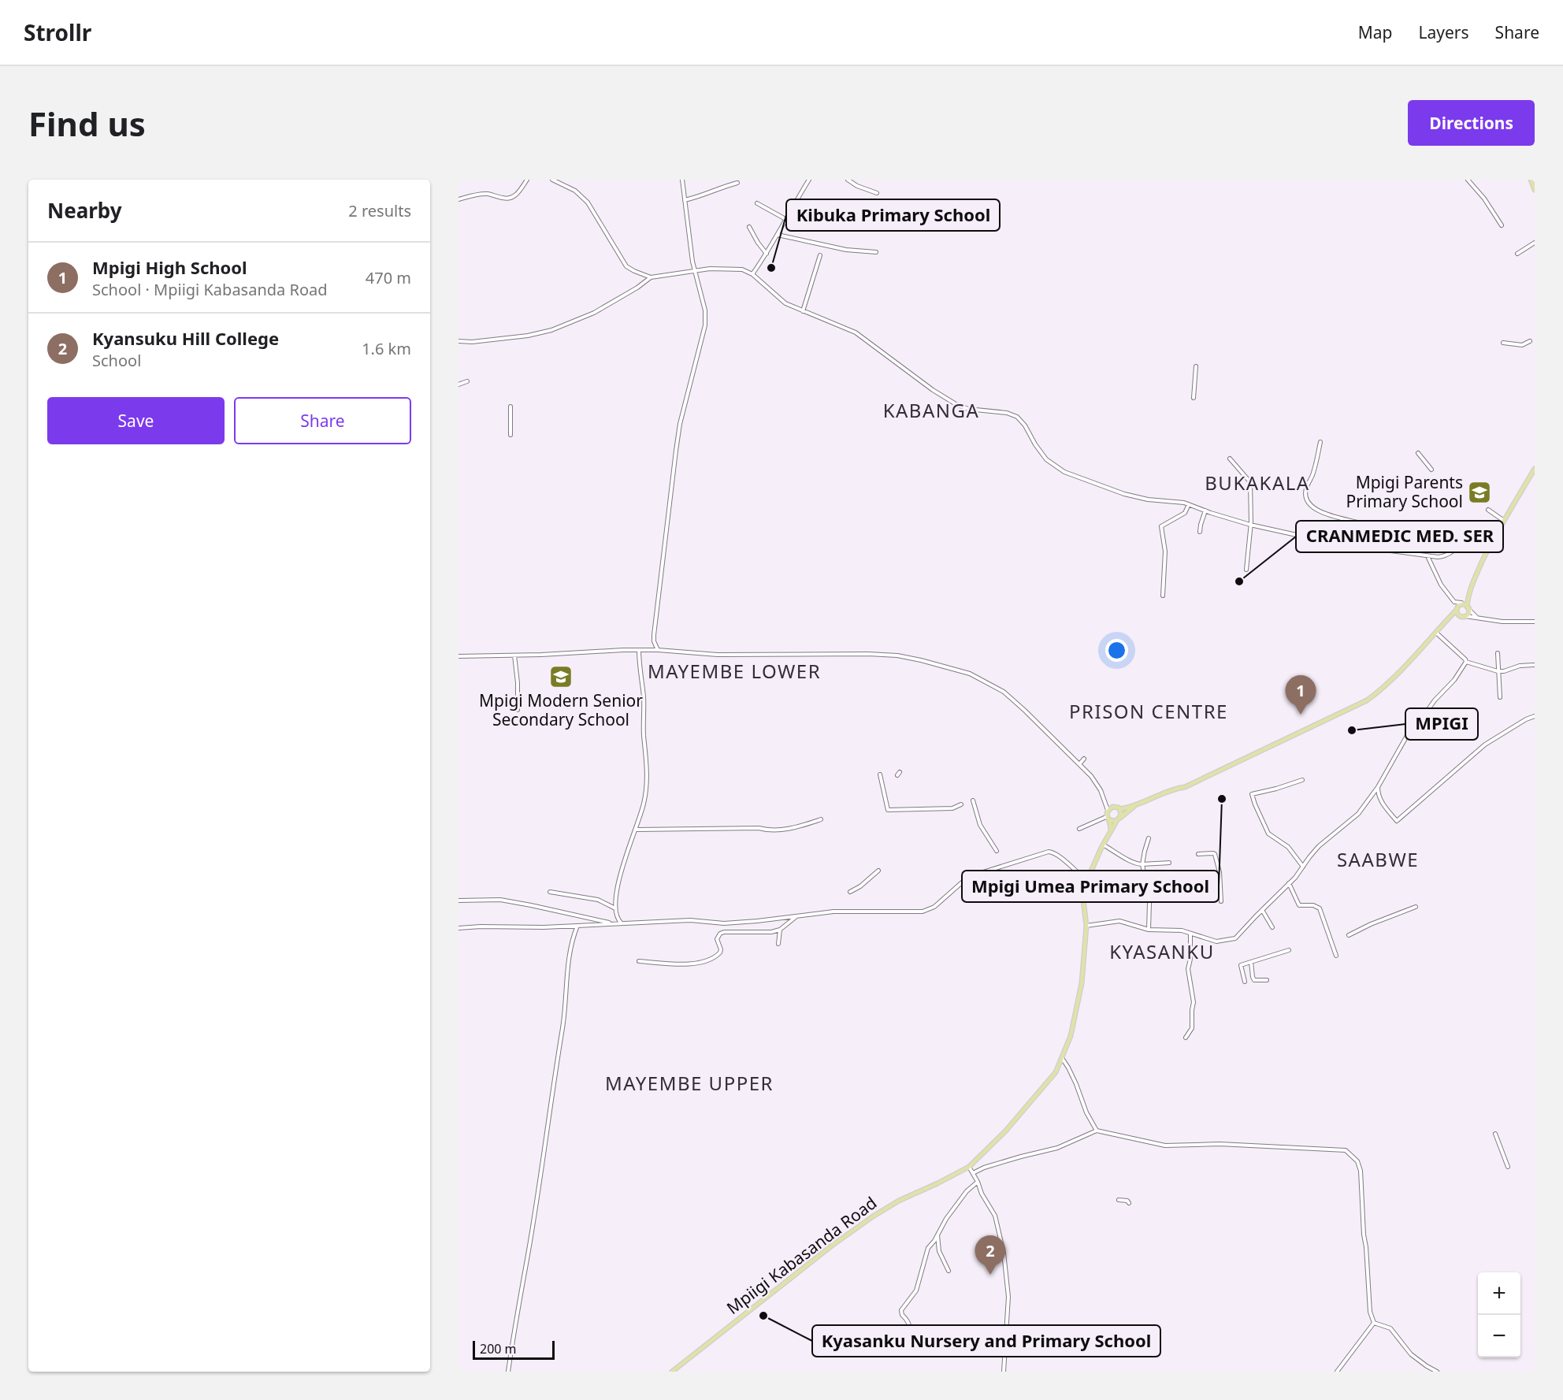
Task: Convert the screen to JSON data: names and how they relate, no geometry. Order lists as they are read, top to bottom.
{
  "streets": {
    "main road": ["Mpiigi Kabasanda Road"]
  },
  "districts": [
    "KABANGA",
    "BUKAKALA",
    "MAYEMBE LOWER",
    "PRISON CENTRE",
    "SAABWE",
    "KYASANKU",
    "MAYEMBE UPPER"
  ],
  "places": {
    "other": [
      "Kibuka Primary School",
      "CRANMEDIC MED. SER",
      "MPIGI",
      "Mpigi Umea Primary School",
      "Kyasanku Nursery and Primary School"
    ],
    "school or university": ["Mpigi Parents Primary School", "Mpigi Modern Senior Secondary School"]
  },
  "scale_bar": "200 m",
  "page": {
    "header": "Strollr",
    "nav": ["Map", "Layers", "Share"],
    "buttons": [
      "Directions",
      ["Save", "Share"]
    ],
    "title": "Find us",
    "heading": ["Nearby", "2 results"],
    "list": [
      {
        "mark": "1",
        "name": "Mpigi High School",
        "note": "School · Mpiigi Kabasanda Road",
        "value": "470 m"
      },
      {
        "mark": "2",
        "name": "Kyansuku Hill College",
        "note": "School",
        "value": "1.6 km"
      }
    ],
    "pins": ["1", "2"],
    "map_buttons": ["+", "−"],
    "scale": "200 m"
  }
}
